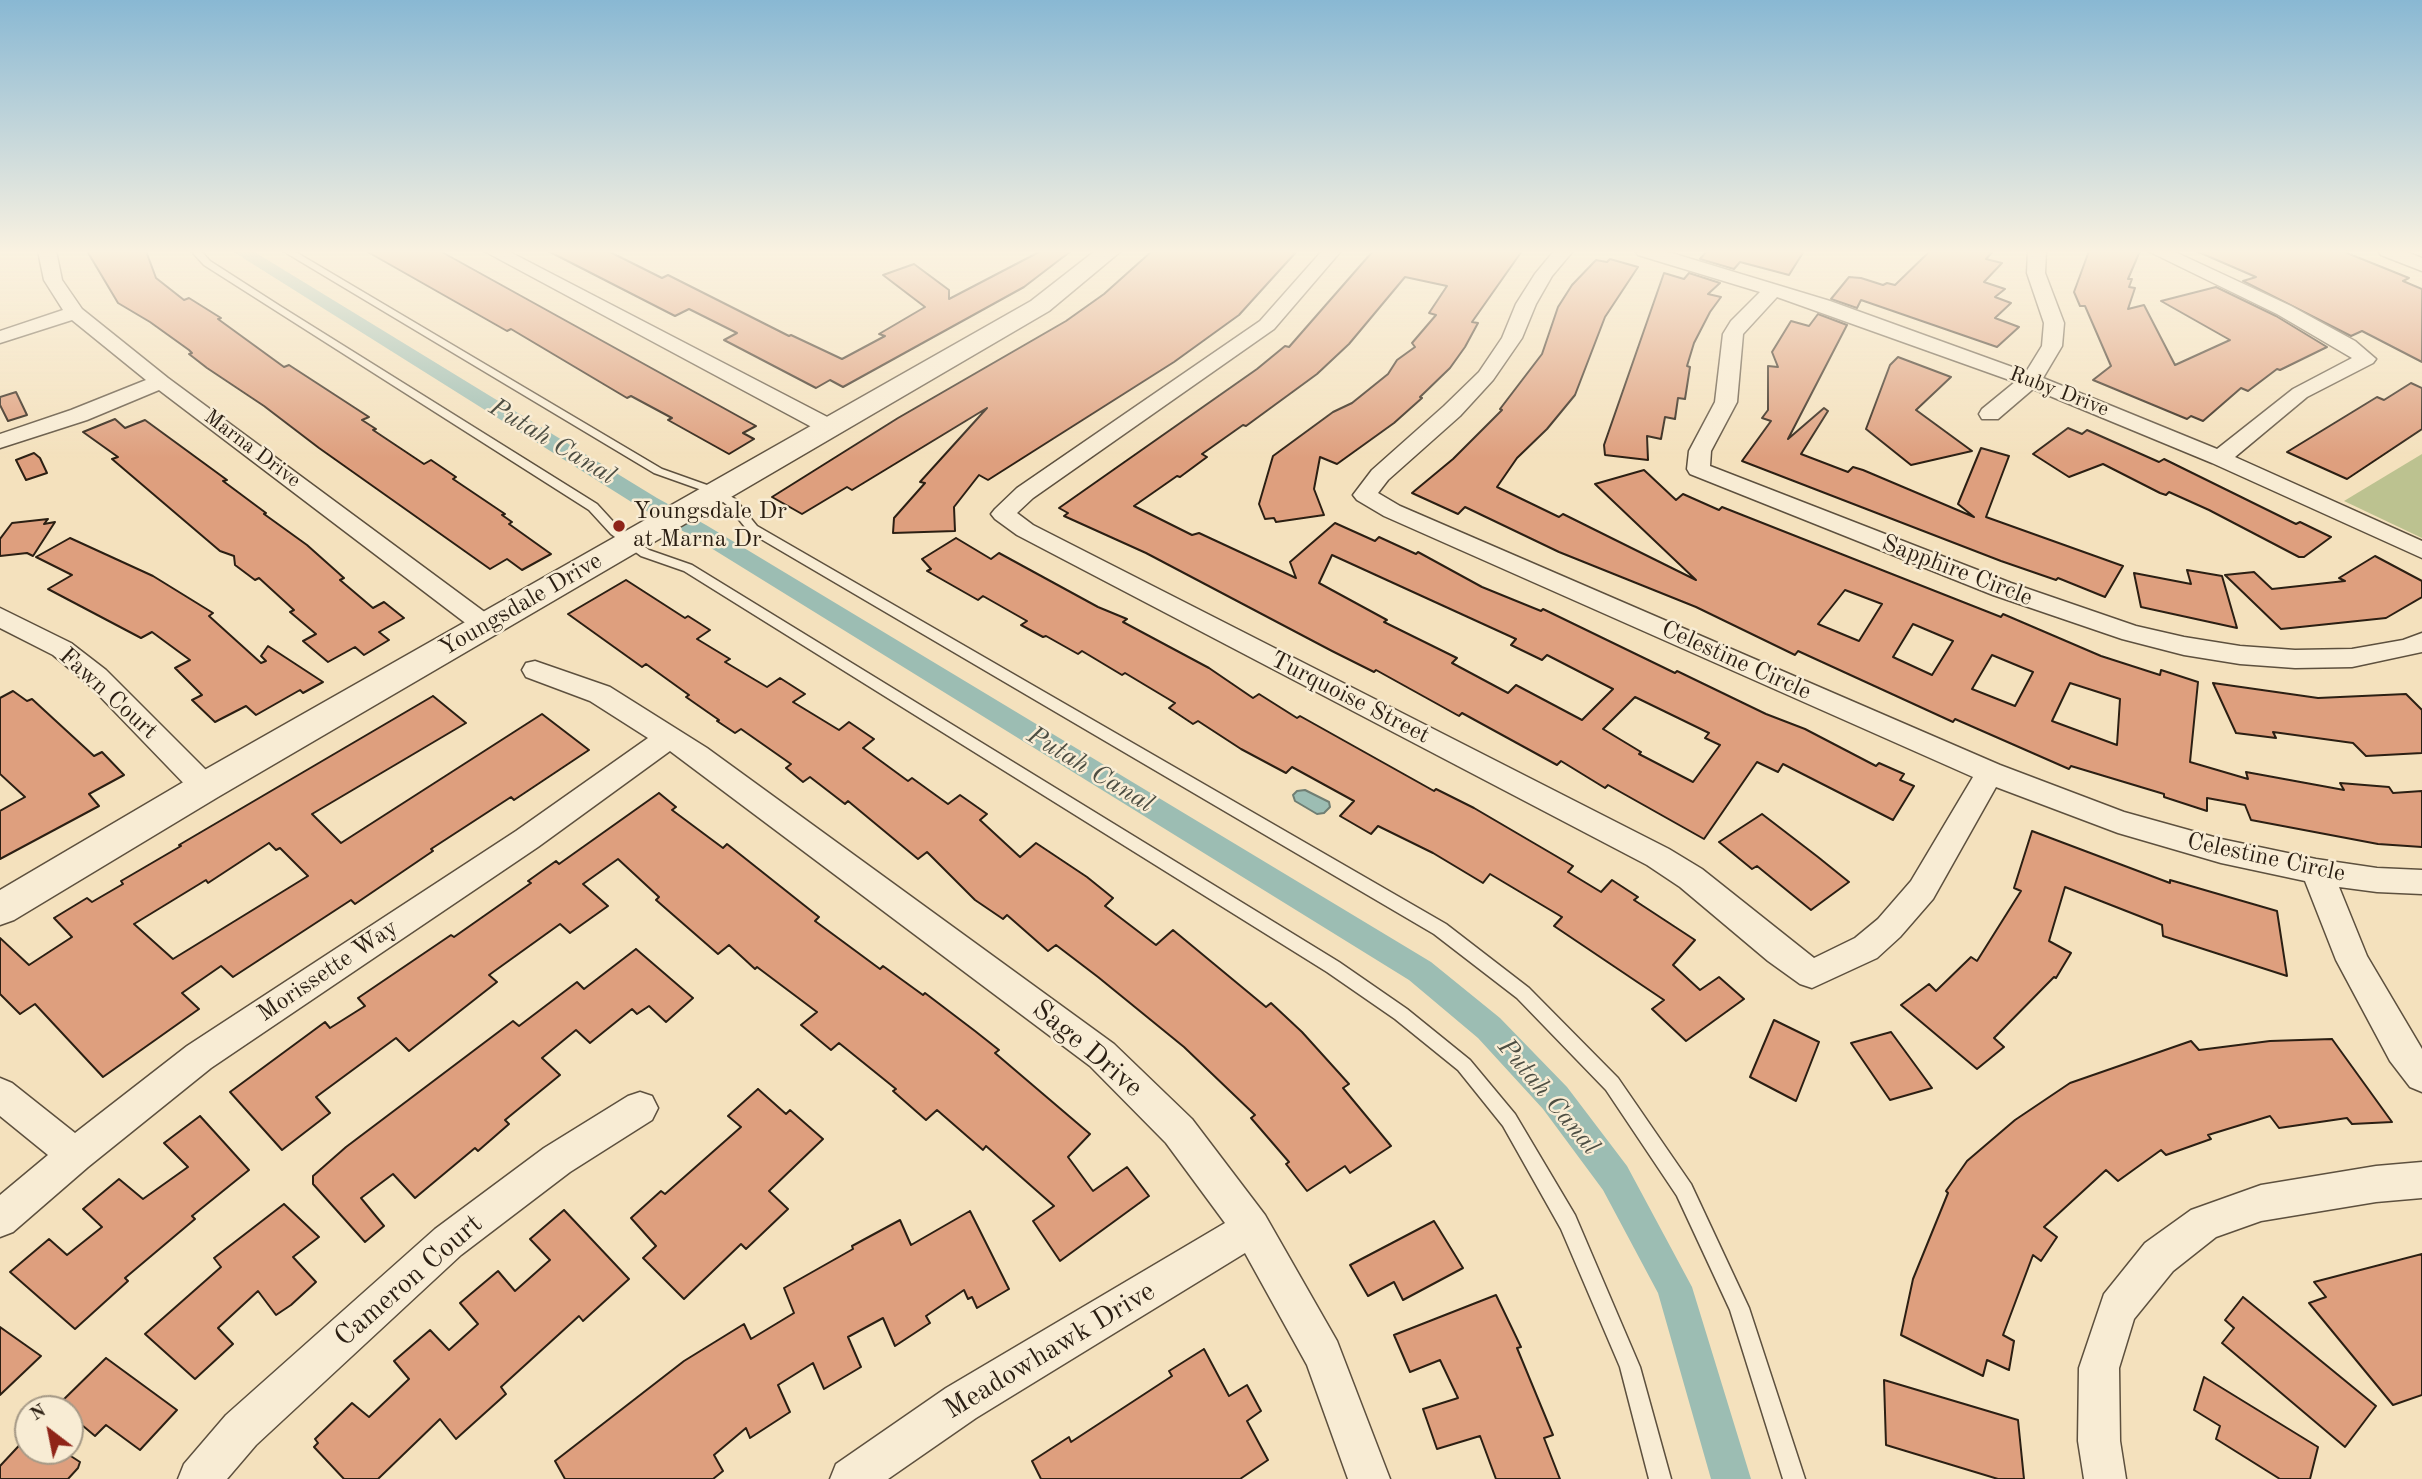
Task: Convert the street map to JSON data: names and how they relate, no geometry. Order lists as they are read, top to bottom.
{
  "streets": {
    "street": [
      "Ruby Drive",
      "Marna Drive",
      "Sapphire Circle",
      "Youngsdale Drive",
      "Celestine Circle",
      "Fawn Court",
      "Turquoise Street",
      "Morissette Way",
      "Sage Drive",
      "Cameron Court",
      "Meadowhawk Drive"
    ]
  },
  "crossings": [
    ["Marna Drive", "Youngsdale Drive"],
    ["Youngsdale Drive", "Fawn Court"],
    ["Celestine Circle", "Turquoise Street"],
    ["Morissette Way", "Sage Drive"],
    ["Sage Drive", "Meadowhawk Drive"]
  ],
  "water": ["Putah Canal"],
  "places": ["Youngsdale Dr at Marna Dr"],
  "north": "top left"
}
